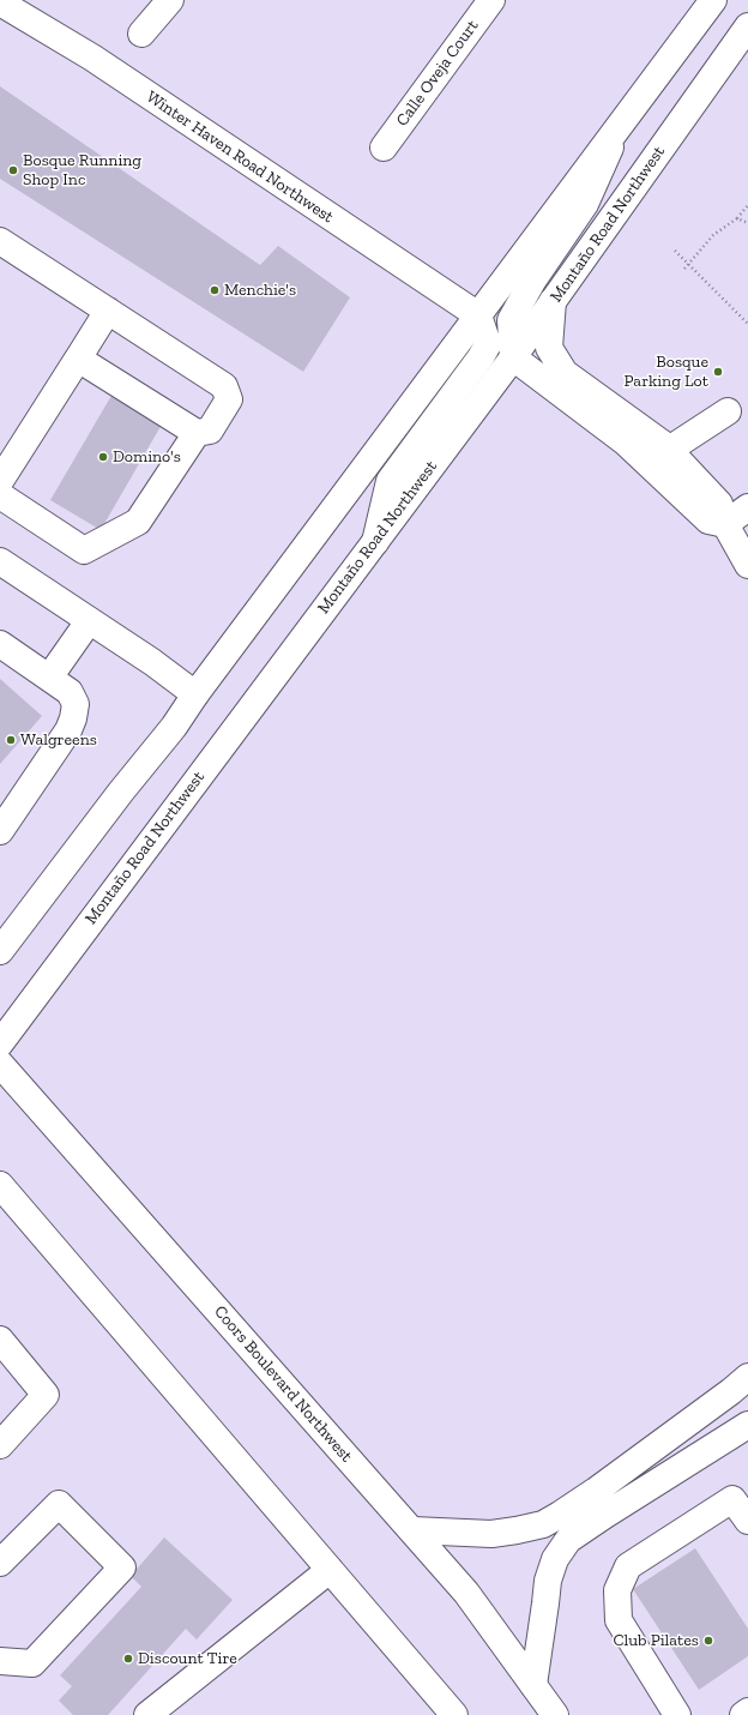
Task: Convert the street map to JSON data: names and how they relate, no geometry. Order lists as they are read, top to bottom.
{
  "streets": {
    "main road": [
      "Calle Oveja Court",
      "Winter Haven Road Northwest",
      "Montaño Road Northwest",
      "Coors Boulevard Northwest"
    ]
  },
  "places": [
    "Bosque Running Shop Inc",
    "Menchie's",
    "Bosque Parking Lot",
    "Domino's",
    "Walgreens",
    "Club Pilates",
    "Discount Tire"
  ]
}
